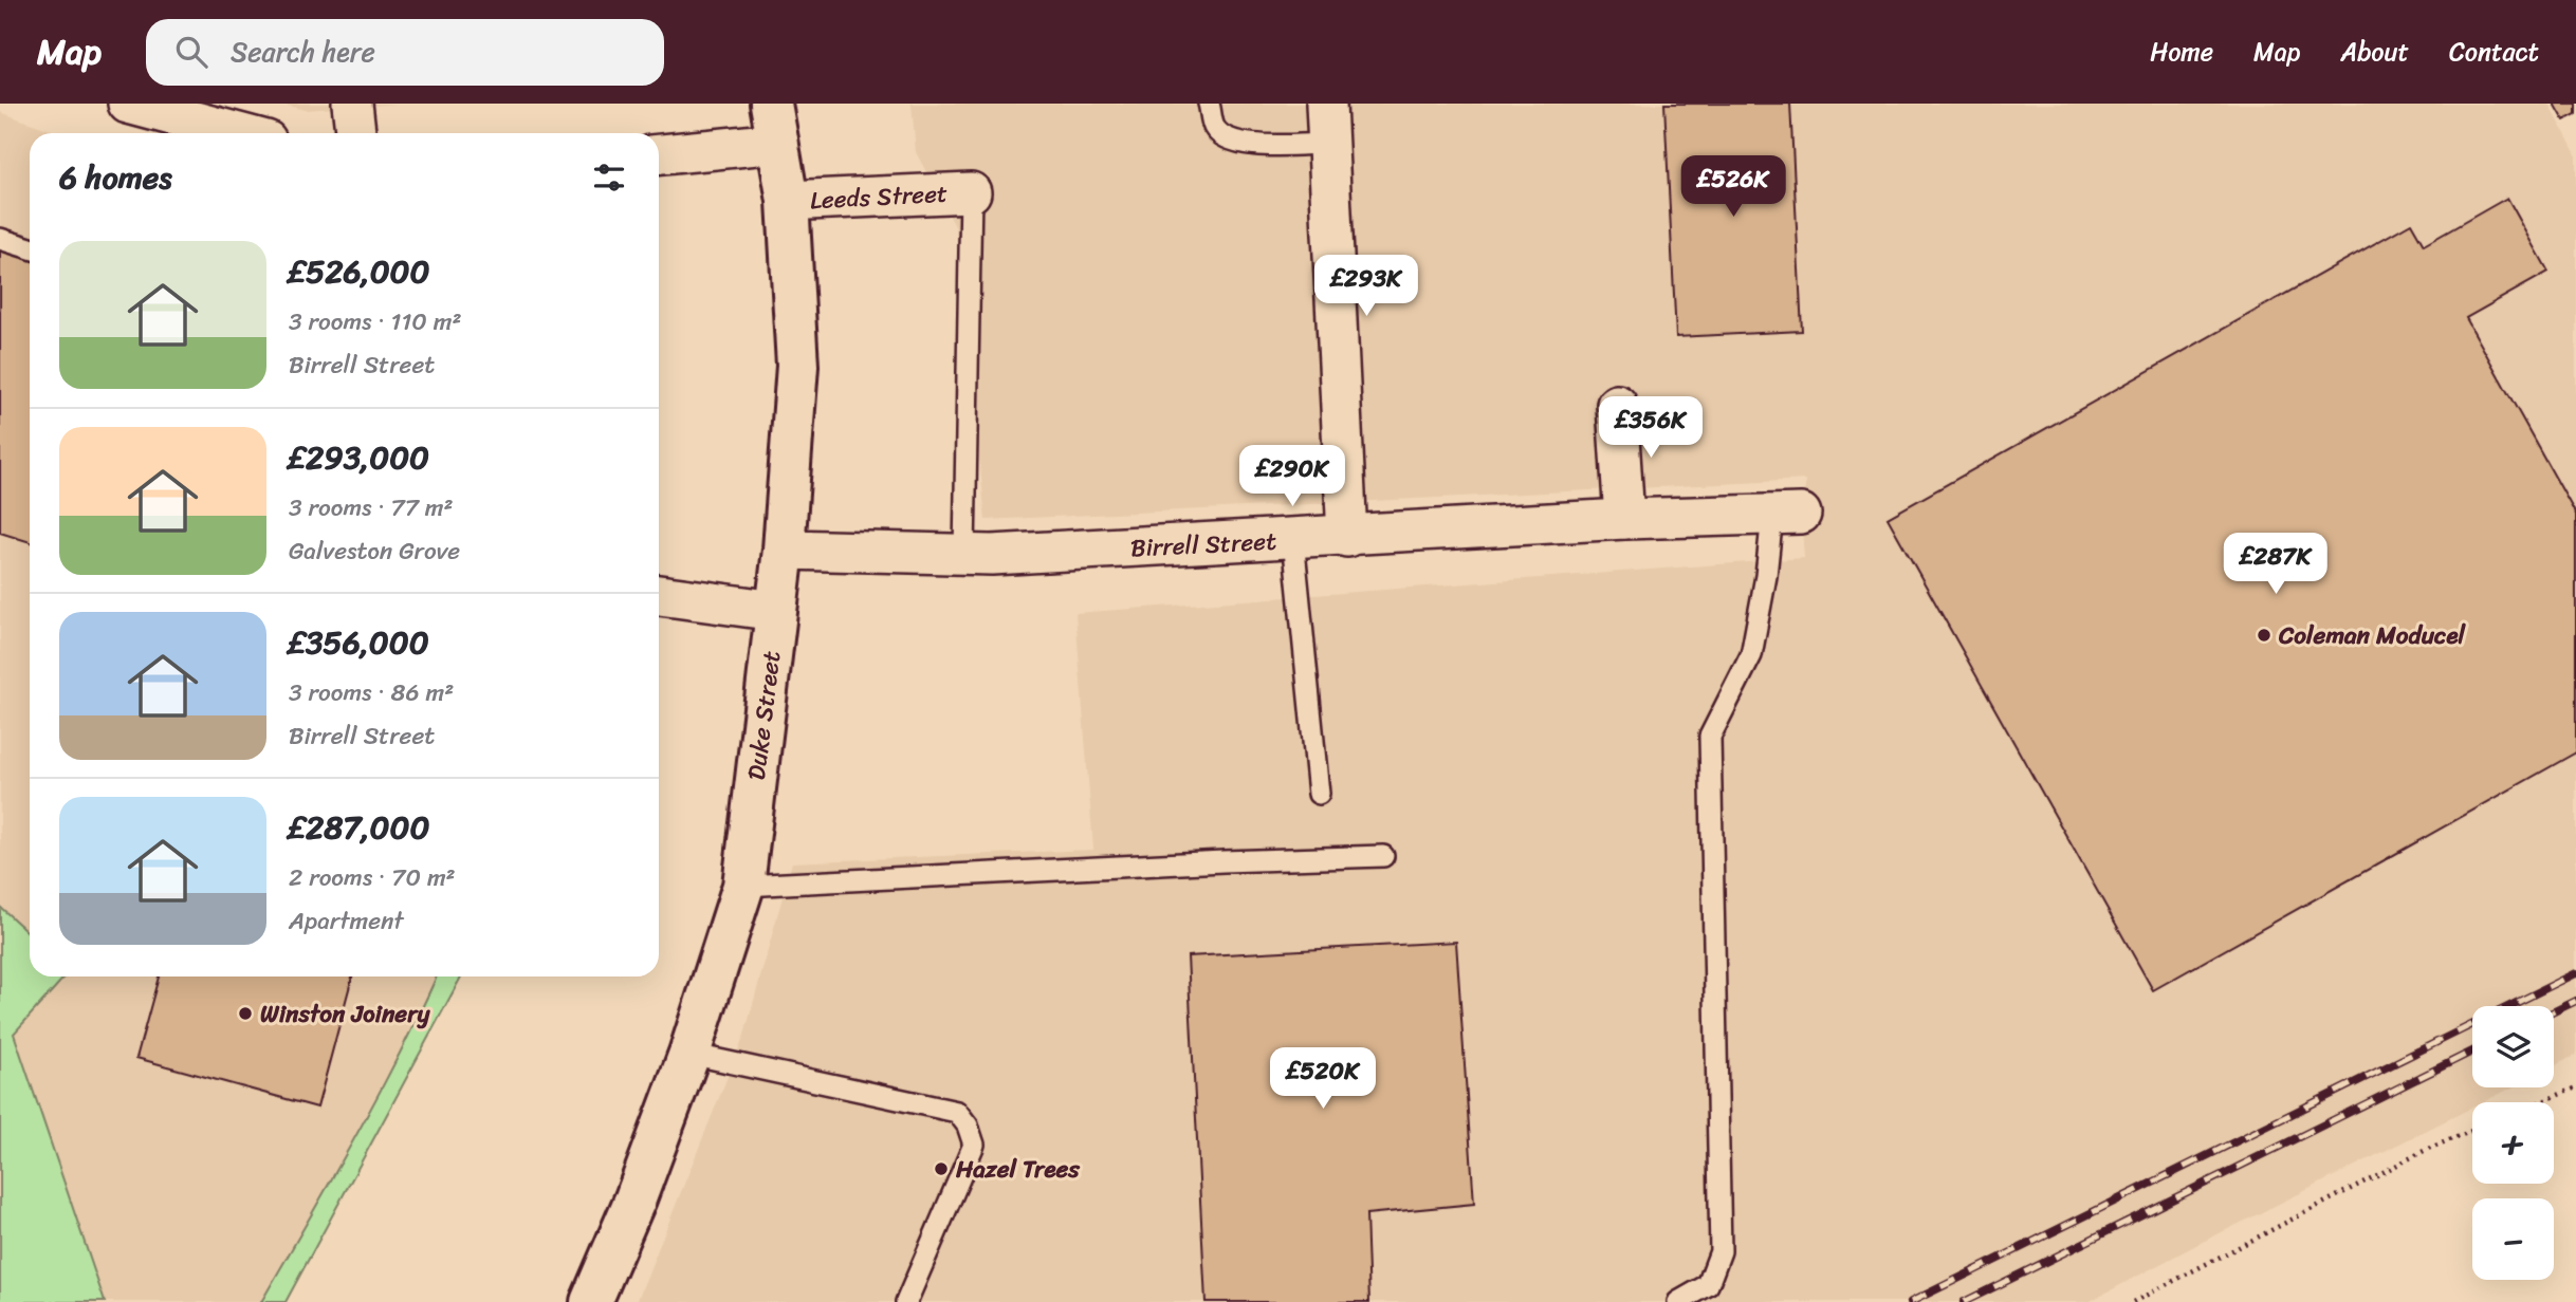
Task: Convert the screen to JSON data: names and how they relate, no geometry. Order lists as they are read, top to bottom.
{
  "streets": {
    "street": ["Leeds Street", "Birrell Street", "Duke Street"]
  },
  "crossings": [
    ["Leeds Street", "Duke Street"],
    ["Birrell Street", "Duke Street"]
  ],
  "places": ["Coleman Moducel", "Winston Joinery", "Hazel Trees"],
  "page": {
    "header": "Map",
    "search": "Search here",
    "nav": [
      "Home",
      "Map",
      "About",
      "Contact"
    ],
    "heading": "6 homes",
    "price": [
      "£526K",
      "£293K",
      "£356K",
      "£290K",
      "£287K",
      "£520K"
    ],
    "list": [
      {
        "name": "£526,000",
        "note": "3 rooms · 110 m² · Birrell Street"
      },
      {
        "name": "£293,000",
        "note": "3 rooms · 77 m² · Galveston Grove"
      },
      {
        "name": "£356,000",
        "note": "3 rooms · 86 m² · Birrell Street"
      },
      {
        "name": "£287,000",
        "note": "2 rooms · 70 m² · Apartment"
      }
    ],
    "map_buttons": ["+", "−"]
  }
}
